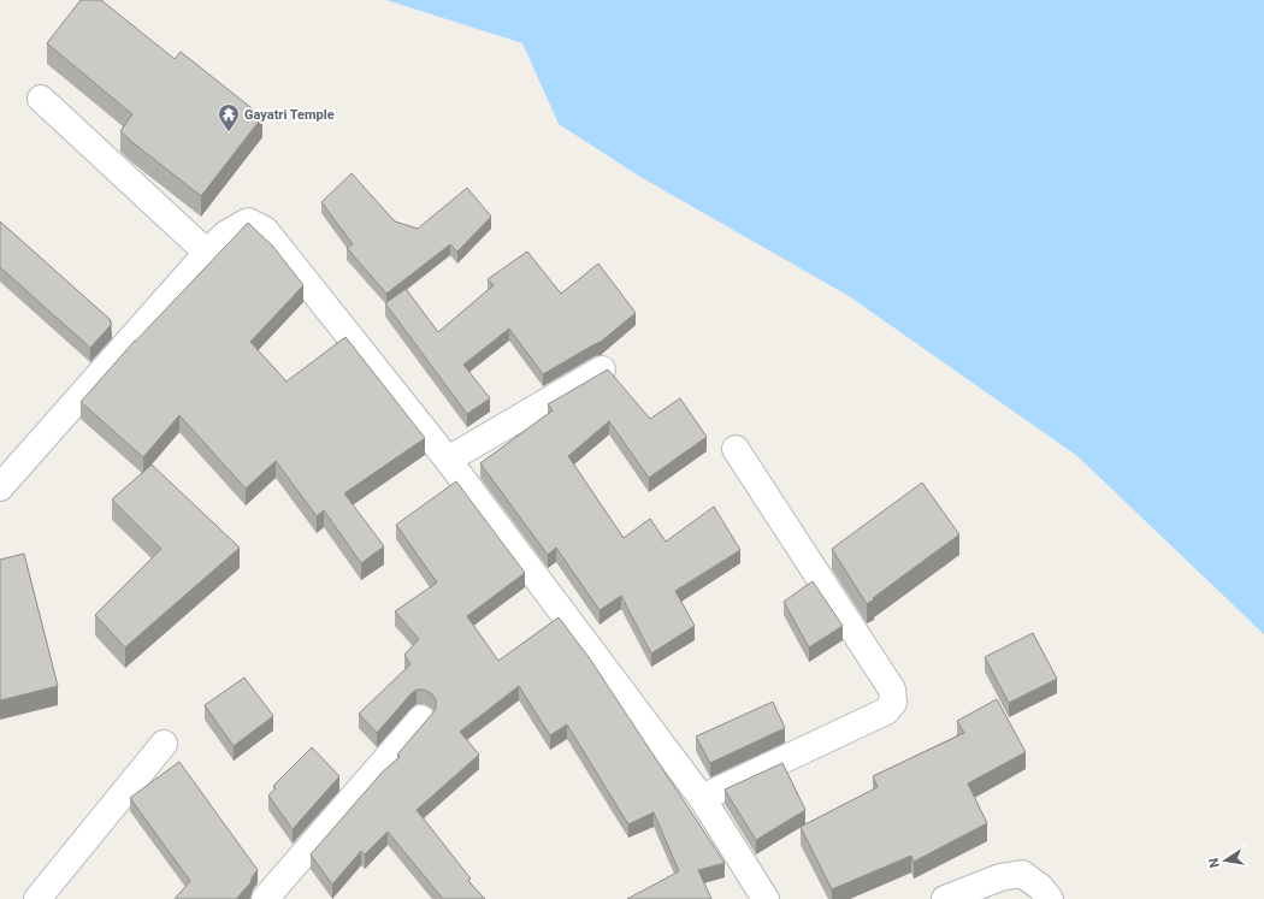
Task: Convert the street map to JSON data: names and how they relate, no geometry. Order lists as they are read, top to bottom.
{
  "places": {
    "temple": ["Gayatri Temple"]
  },
  "north": "left"
}
